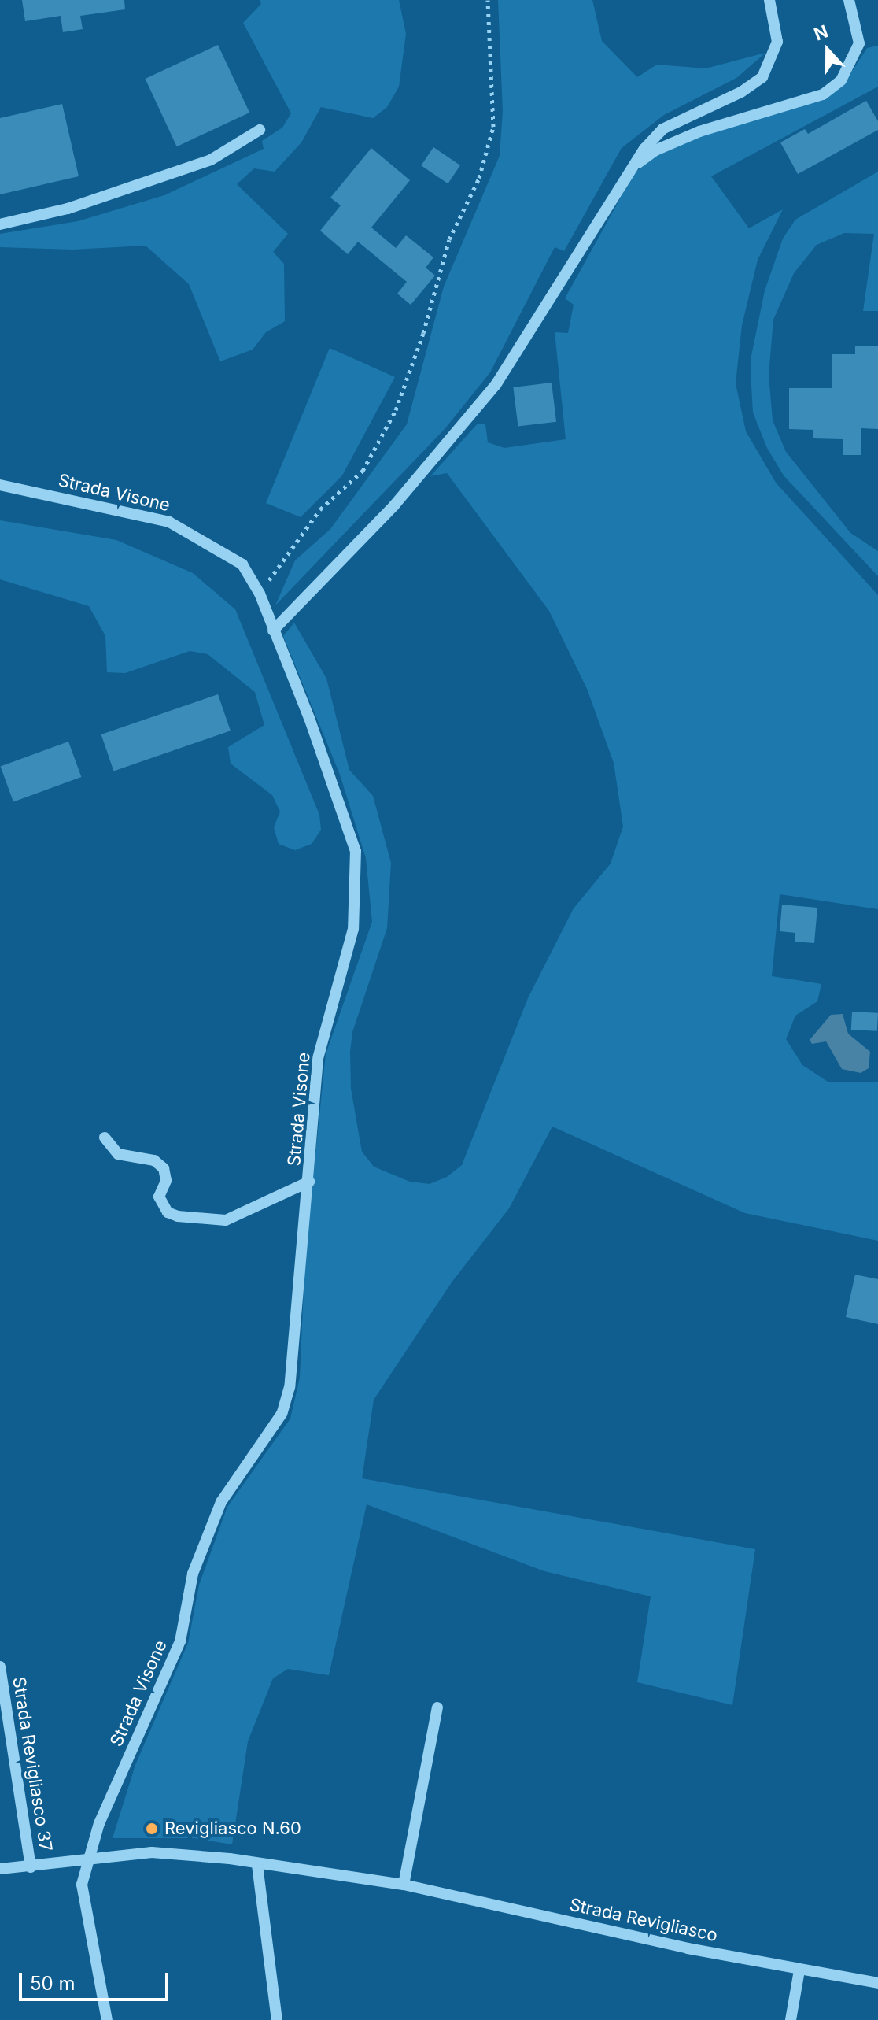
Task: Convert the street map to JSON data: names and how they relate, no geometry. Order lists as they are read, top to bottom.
{
  "streets": {
    "street": ["Strada Visone", "Strada Revigliasco 37", "Strada Revigliasco"]
  },
  "crossings": [
    ["Strada Visone", "Strada Revigliasco"],
    ["Strada Revigliasco 37", "Strada Revigliasco"]
  ],
  "places": ["Revigliasco N.60"],
  "scale_bar": "50 m",
  "north": "top"
}
